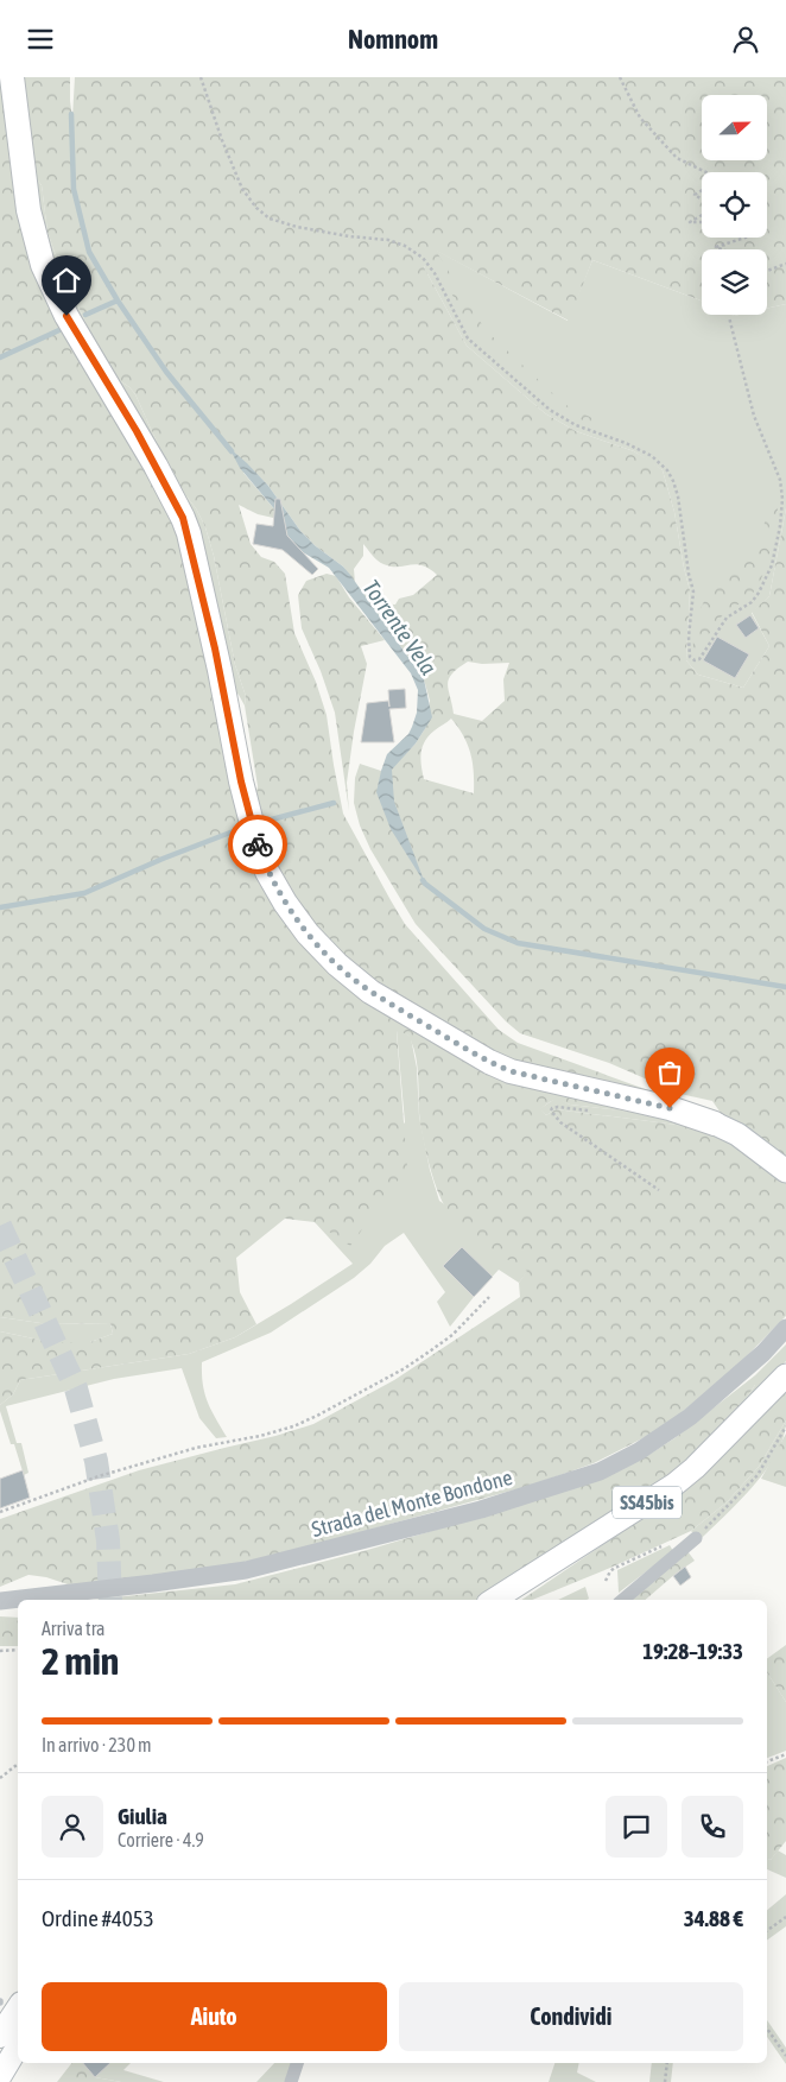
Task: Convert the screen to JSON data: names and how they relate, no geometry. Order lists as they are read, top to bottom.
{
  "streets": {
    "main road": ["SS45bis"],
    "street": ["Strada del Monte Bondone"]
  },
  "water": ["Torrente Vela"],
  "north": "right",
  "page": {
    "header": "Nomnom",
    "heading": ["2 min", "Arriva tra", "19:28–19:33"],
    "panel": [
      "Giulia",
      "Corriere · 4.9",
      "Ordine #4053",
      "34.88 €"
    ],
    "bar": "In arrivo · 230 m",
    "buttons": ["Aiuto", "Condividi"]
  }
}
